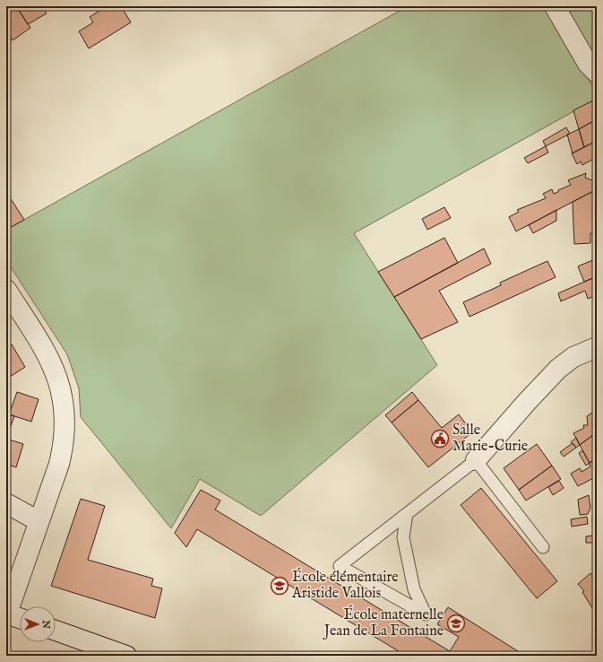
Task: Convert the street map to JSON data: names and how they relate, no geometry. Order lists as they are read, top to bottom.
{
  "places": {
    "public building": ["Salle Marie-Curie"],
    "school or university": ["École élémentaire Aristide Vallois", "École maternelle Jean de La Fontaine"]
  },
  "north": "right"
}
